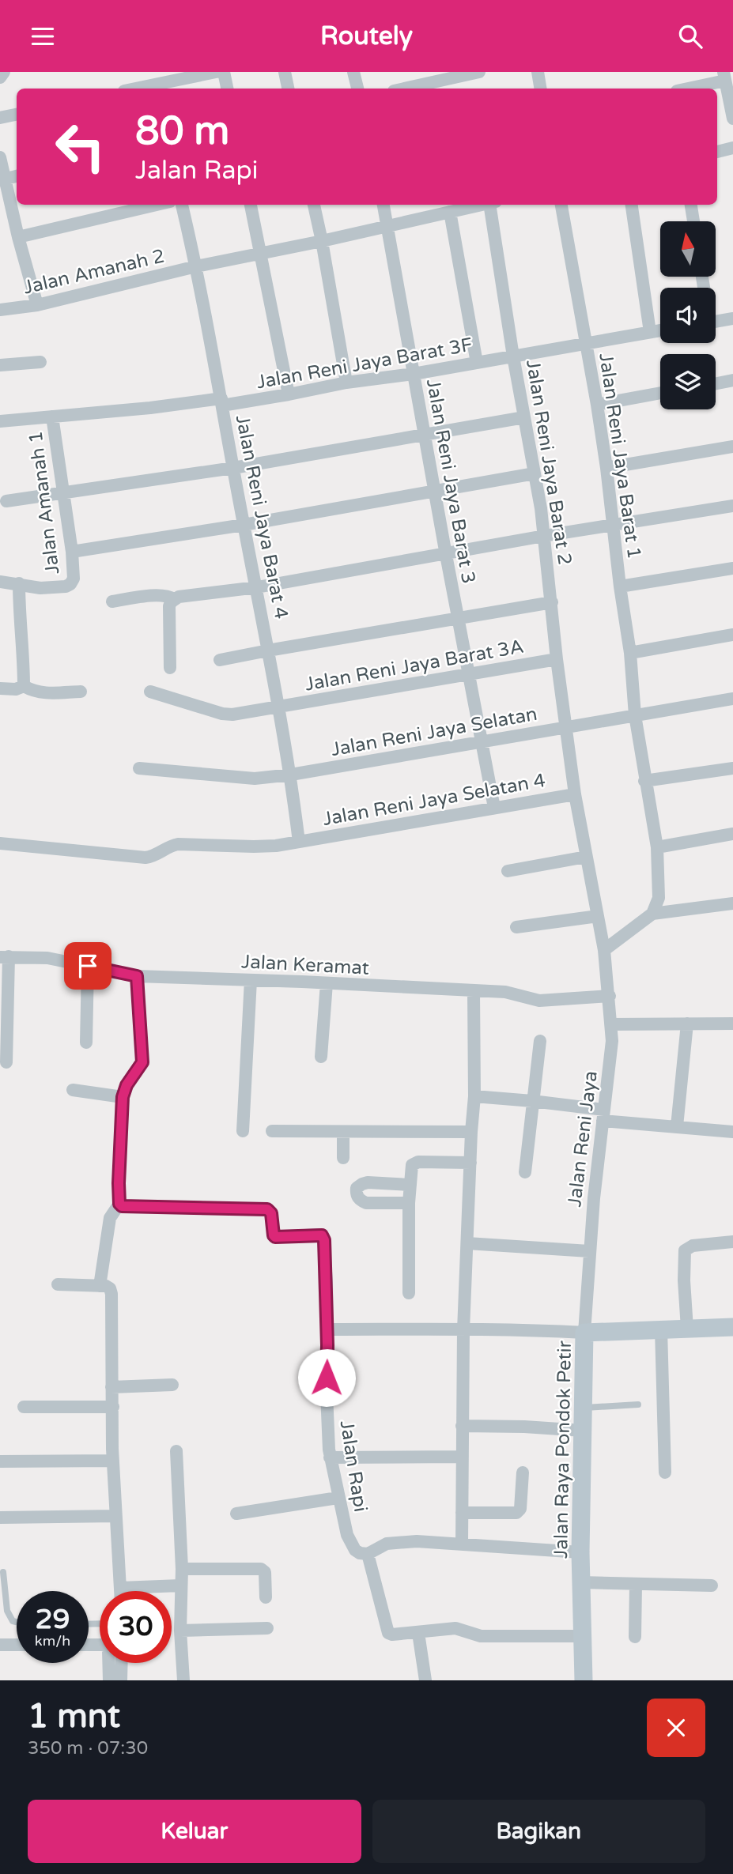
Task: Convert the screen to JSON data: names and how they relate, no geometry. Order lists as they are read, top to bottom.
{
  "streets": {
    "main road": ["Jalan Raya Pondok Petir"],
    "street": [
      "Jalan Amanah 2",
      "Jalan Reni Jaya Barat 3F",
      "Jalan Reni Jaya Barat 1",
      "Jalan Reni Jaya Barat 2",
      "Jalan Reni Jaya Barat 3",
      "Jalan Amanah 1",
      "Jalan Reni Jaya Barat 4",
      "Jalan Reni Jaya Barat 3A",
      "Jalan Reni Jaya Selatan",
      "Jalan Reni Jaya Selatan 4",
      "Jalan Keramat",
      "Jalan Reni Jaya",
      "Jalan Rapi"
    ]
  },
  "crossings": [
    ["Jalan Amanah 2", "Jalan Reni Jaya Barat 3"],
    ["Jalan Amanah 2", "Jalan Reni Jaya Barat 4"],
    ["Jalan Reni Jaya Barat 3F", "Jalan Reni Jaya Barat 1"],
    ["Jalan Reni Jaya Barat 3F", "Jalan Reni Jaya Barat 2"],
    ["Jalan Reni Jaya Barat 3F", "Jalan Reni Jaya Barat 3"],
    ["Jalan Reni Jaya Barat 3F", "Jalan Amanah 1"],
    ["Jalan Reni Jaya Barat 3F", "Jalan Reni Jaya Barat 4"],
    ["Jalan Reni Jaya Barat 1", "Jalan Reni Jaya Selatan"],
    ["Jalan Reni Jaya Barat 2", "Jalan Reni Jaya Barat 3A"],
    ["Jalan Reni Jaya Barat 2", "Jalan Reni Jaya Selatan"],
    ["Jalan Reni Jaya Barat 2", "Jalan Reni Jaya"],
    ["Jalan Reni Jaya Barat 3", "Jalan Reni Jaya Barat 3A"],
    ["Jalan Reni Jaya Barat 3", "Jalan Reni Jaya Selatan"],
    ["Jalan Reni Jaya Barat 3", "Jalan Reni Jaya Selatan 4"],
    ["Jalan Amanah 1", "Jalan Reni Jaya Barat 4"],
    ["Jalan Reni Jaya Barat 4", "Jalan Reni Jaya Barat 3A"],
    ["Jalan Reni Jaya Barat 4", "Jalan Reni Jaya Selatan"],
    ["Jalan Reni Jaya Barat 4", "Jalan Reni Jaya Selatan 4"],
    ["Jalan Reni Jaya Selatan", "Jalan Reni Jaya"],
    ["Jalan Reni Jaya Selatan 4", "Jalan Reni Jaya"],
    ["Jalan Keramat", "Jalan Reni Jaya"],
    ["Jalan Reni Jaya", "Jalan Raya Pondok Petir"]
  ],
  "north": "top",
  "page": {
    "header": "Routely",
    "turn": ["80 m", "Jalan Rapi"],
    "speed": "29 km/h",
    "limit": "30",
    "heading": ["1 mnt", "350 m · 07:30"],
    "buttons": ["Keluar", "Bagikan"]
  }
}
